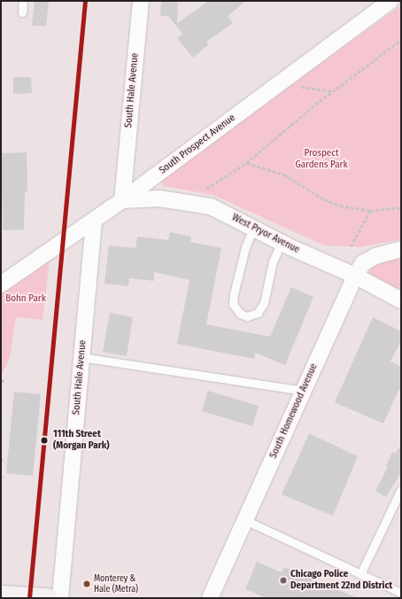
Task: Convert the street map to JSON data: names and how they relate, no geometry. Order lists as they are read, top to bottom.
{
  "streets": {
    "street": [
      "South Hale Avenue",
      "South Prospect Avenue",
      "West Pryor Avenue",
      "South Homewood Avenue"
    ]
  },
  "crossings": [
    ["South Hale Avenue", "South Prospect Avenue"],
    ["South Hale Avenue", "West Pryor Avenue"],
    ["South Prospect Avenue", "West Pryor Avenue"],
    ["West Pryor Avenue", "South Homewood Avenue"]
  ],
  "parks": ["Prospect Gardens Park", "Bohn Park"],
  "places": ["111th Street (Morgan Park)", "Chicago Police Department 22nd District", "Monterey & Hale (Metra)"]
}
